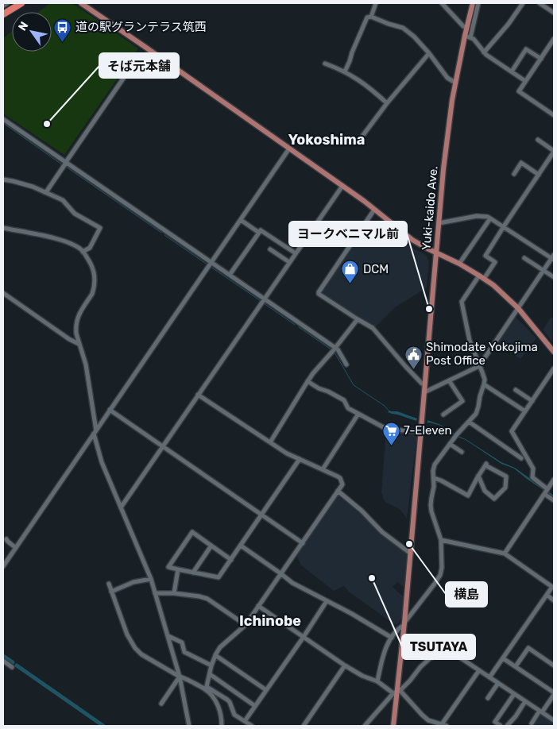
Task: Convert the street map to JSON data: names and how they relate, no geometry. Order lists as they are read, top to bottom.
{
  "streets": {
    "main road": ["Yuki-kaido Ave."]
  },
  "districts": ["Yokoshima", "Ichinobe"],
  "places": {
    "bus stop": ["道の駅グランテラス筑西"],
    "other": [
      "そば元本舗",
      "ヨークベニマル前",
      "横島",
      "TSUTAYA"
    ],
    "shop": ["DCM"],
    "public building": ["Shimodate Yokojima Post Office"],
    "supermarket": ["7-Eleven"]
  },
  "north": "top left"
}
